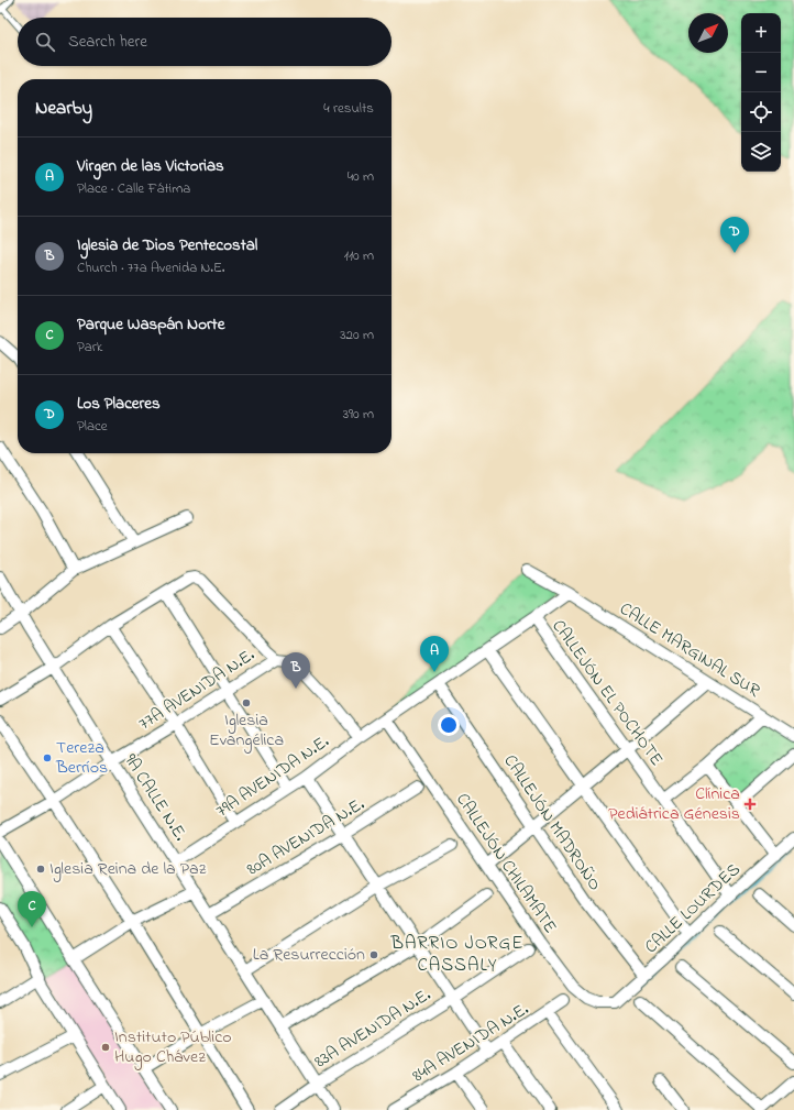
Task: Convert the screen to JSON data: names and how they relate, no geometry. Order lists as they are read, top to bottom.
{
  "streets": {
    "street": [
      "CALLE MARGINAL SUR",
      "77A AVENIDA N.E.",
      "CALLEJÓN EL POCHOTE",
      "79A AVENIDA N.E.",
      "9A CALLE N.E.",
      "CALLEJÓN MADROÑO",
      "80A AVENIDA N.E.",
      "CALLEJÓN CHILAMATE",
      "CALLE LOURDES",
      "83A AVENIDA N.E.",
      "84A AVENIDA N.E."
    ]
  },
  "crossings": [
    ["CALLE MARGINAL SUR", "79A AVENIDA N.E."],
    ["77A AVENIDA N.E.", "9A CALLE N.E."],
    ["CALLEJÓN EL POCHOTE", "79A AVENIDA N.E."],
    ["CALLEJÓN EL POCHOTE", "CALLE LOURDES"],
    ["79A AVENIDA N.E.", "9A CALLE N.E."],
    ["79A AVENIDA N.E.", "CALLEJÓN MADROÑO"],
    ["79A AVENIDA N.E.", "CALLEJÓN CHILAMATE"],
    ["9A CALLE N.E.", "80A AVENIDA N.E."],
    ["9A CALLE N.E.", "83A AVENIDA N.E."],
    ["CALLEJÓN MADROÑO", "CALLE LOURDES"],
    ["CALLEJÓN CHILAMATE", "CALLE LOURDES"]
  ],
  "districts": ["BARRIO JORGE CASSALY"],
  "places": {
    "other": [
      "Iglesia Evangélica",
      "Tereza Berríos",
      "Iglesia Reina de la Paz",
      "La Resurrección",
      "Instituto Público Hugo Chávez"
    ],
    "health": ["Clínica Pediátrica Génesis"]
  },
  "north": "top right",
  "page": {
    "map_buttons": ["+", "−"],
    "search": "Search here",
    "heading": ["Nearby", "4 results"],
    "list": [
      {
        "mark": "A",
        "name": "Virgen de las Victorias",
        "note": "Place · Calle Fátima",
        "value": "40 m"
      },
      {
        "mark": "B",
        "name": "Iglesia de Dios Pentecostal",
        "note": "Church · 77a Avenida N.E.",
        "value": "110 m"
      },
      {
        "mark": "C",
        "name": "Parque Waspán Norte",
        "note": "Park",
        "value": "320 m"
      },
      {
        "mark": "D",
        "name": "Los Placeres",
        "note": "Place",
        "value": "390 m"
      }
    ],
    "pins": [
      "D",
      "A",
      "B",
      "C"
    ]
  }
}
